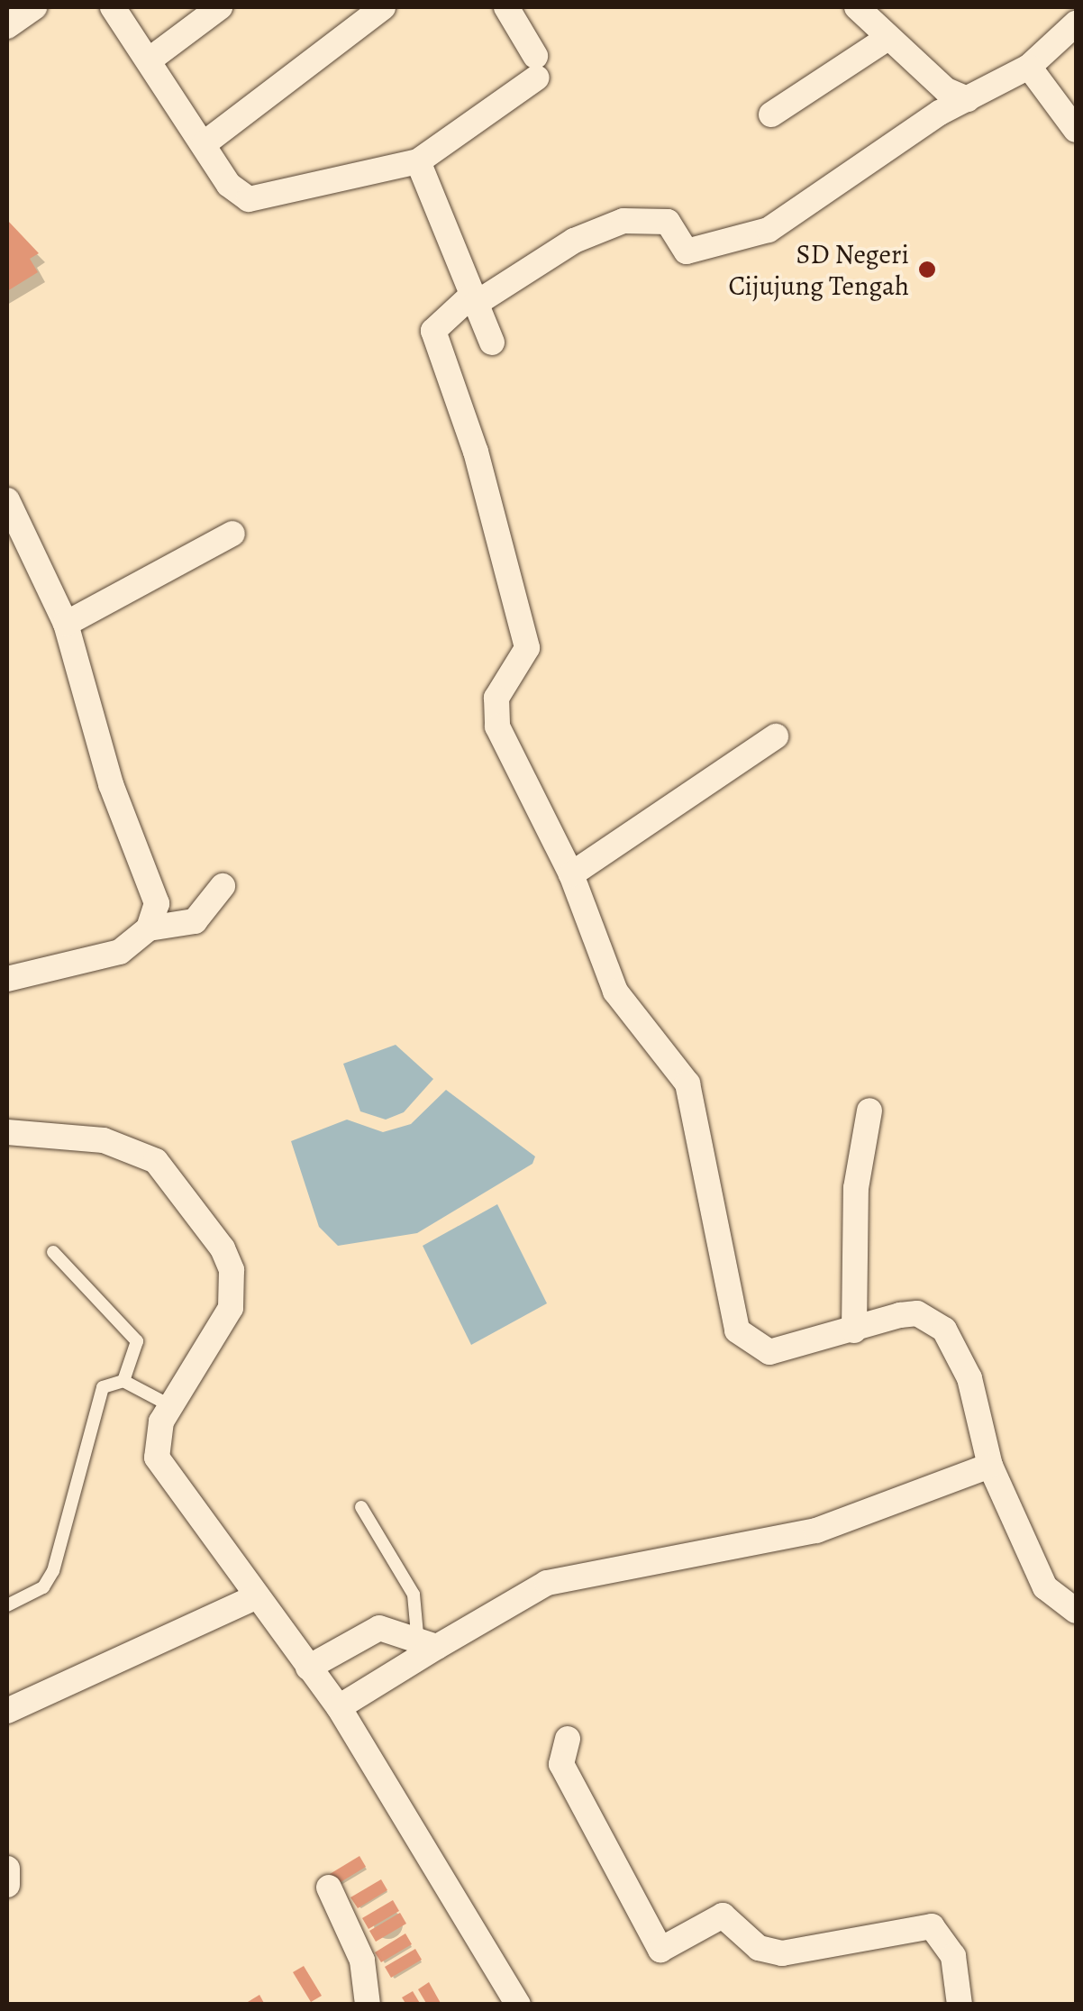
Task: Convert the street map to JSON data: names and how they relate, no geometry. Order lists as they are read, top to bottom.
{
  "places": ["SD Negeri Cijujung Tengah"]
}
